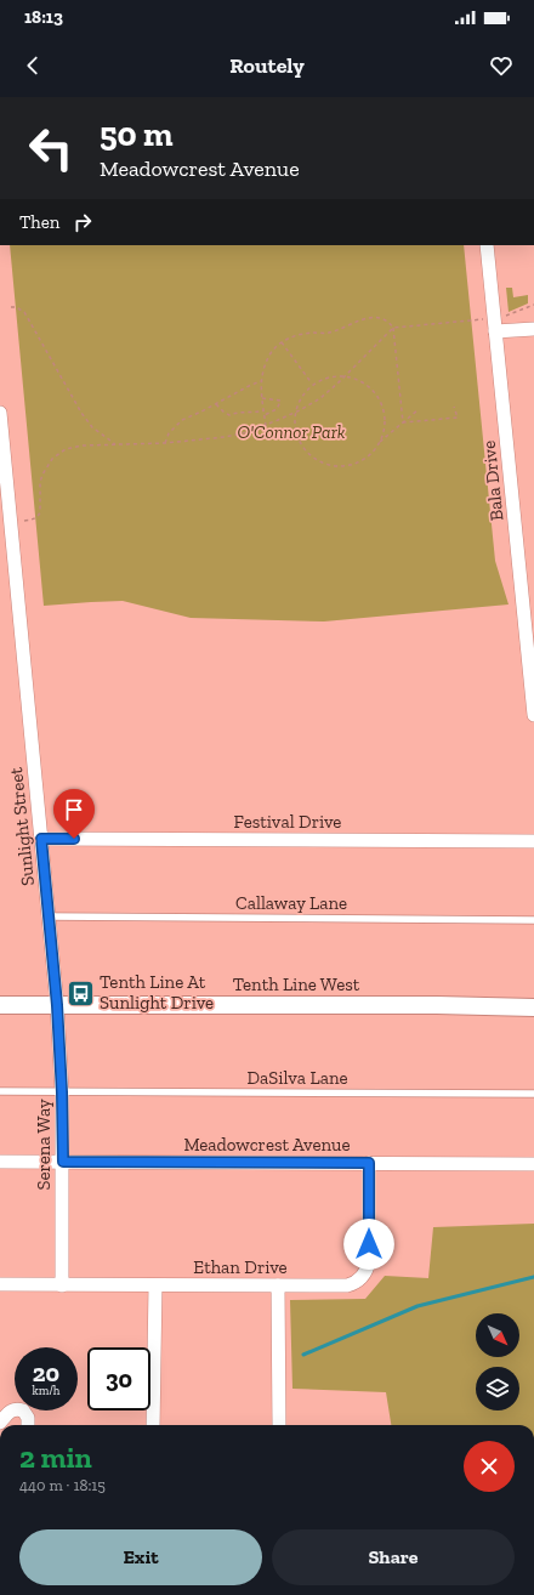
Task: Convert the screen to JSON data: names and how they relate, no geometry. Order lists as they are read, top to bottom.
{
  "streets": {
    "street": [
      "Bala Drive",
      "Festival Drive",
      "Sunlight Street",
      "Tenth Line West",
      "Serena Way",
      "Meadowcrest Avenue",
      "Ethan Drive"
    ],
    "lane": ["Callaway Lane", "DaSilva Lane"]
  },
  "crossings": [
    ["Festival Drive", "Sunlight Street"],
    ["Sunlight Street", "Callaway Lane"],
    ["Sunlight Street", "Tenth Line West"],
    ["Sunlight Street", "Serena Way"],
    ["Tenth Line West", "Serena Way"],
    ["DaSilva Lane", "Serena Way"],
    ["Serena Way", "Meadowcrest Avenue"],
    ["Serena Way", "Ethan Drive"],
    ["Meadowcrest Avenue", "Ethan Drive"]
  ],
  "parks": ["O'Connor Park"],
  "places": {
    "bus stop": ["Tenth Line At Sunlight Drive"]
  },
  "north": "bottom right",
  "page": {
    "status": "18:13",
    "header": "Routely",
    "turn": ["50 m", "Meadowcrest Avenue"],
    "then": "Then",
    "speed": "20 km/h",
    "limit": "30",
    "heading": ["2 min", "440 m · 18:15"],
    "buttons": ["Exit", "Share"]
  }
}
